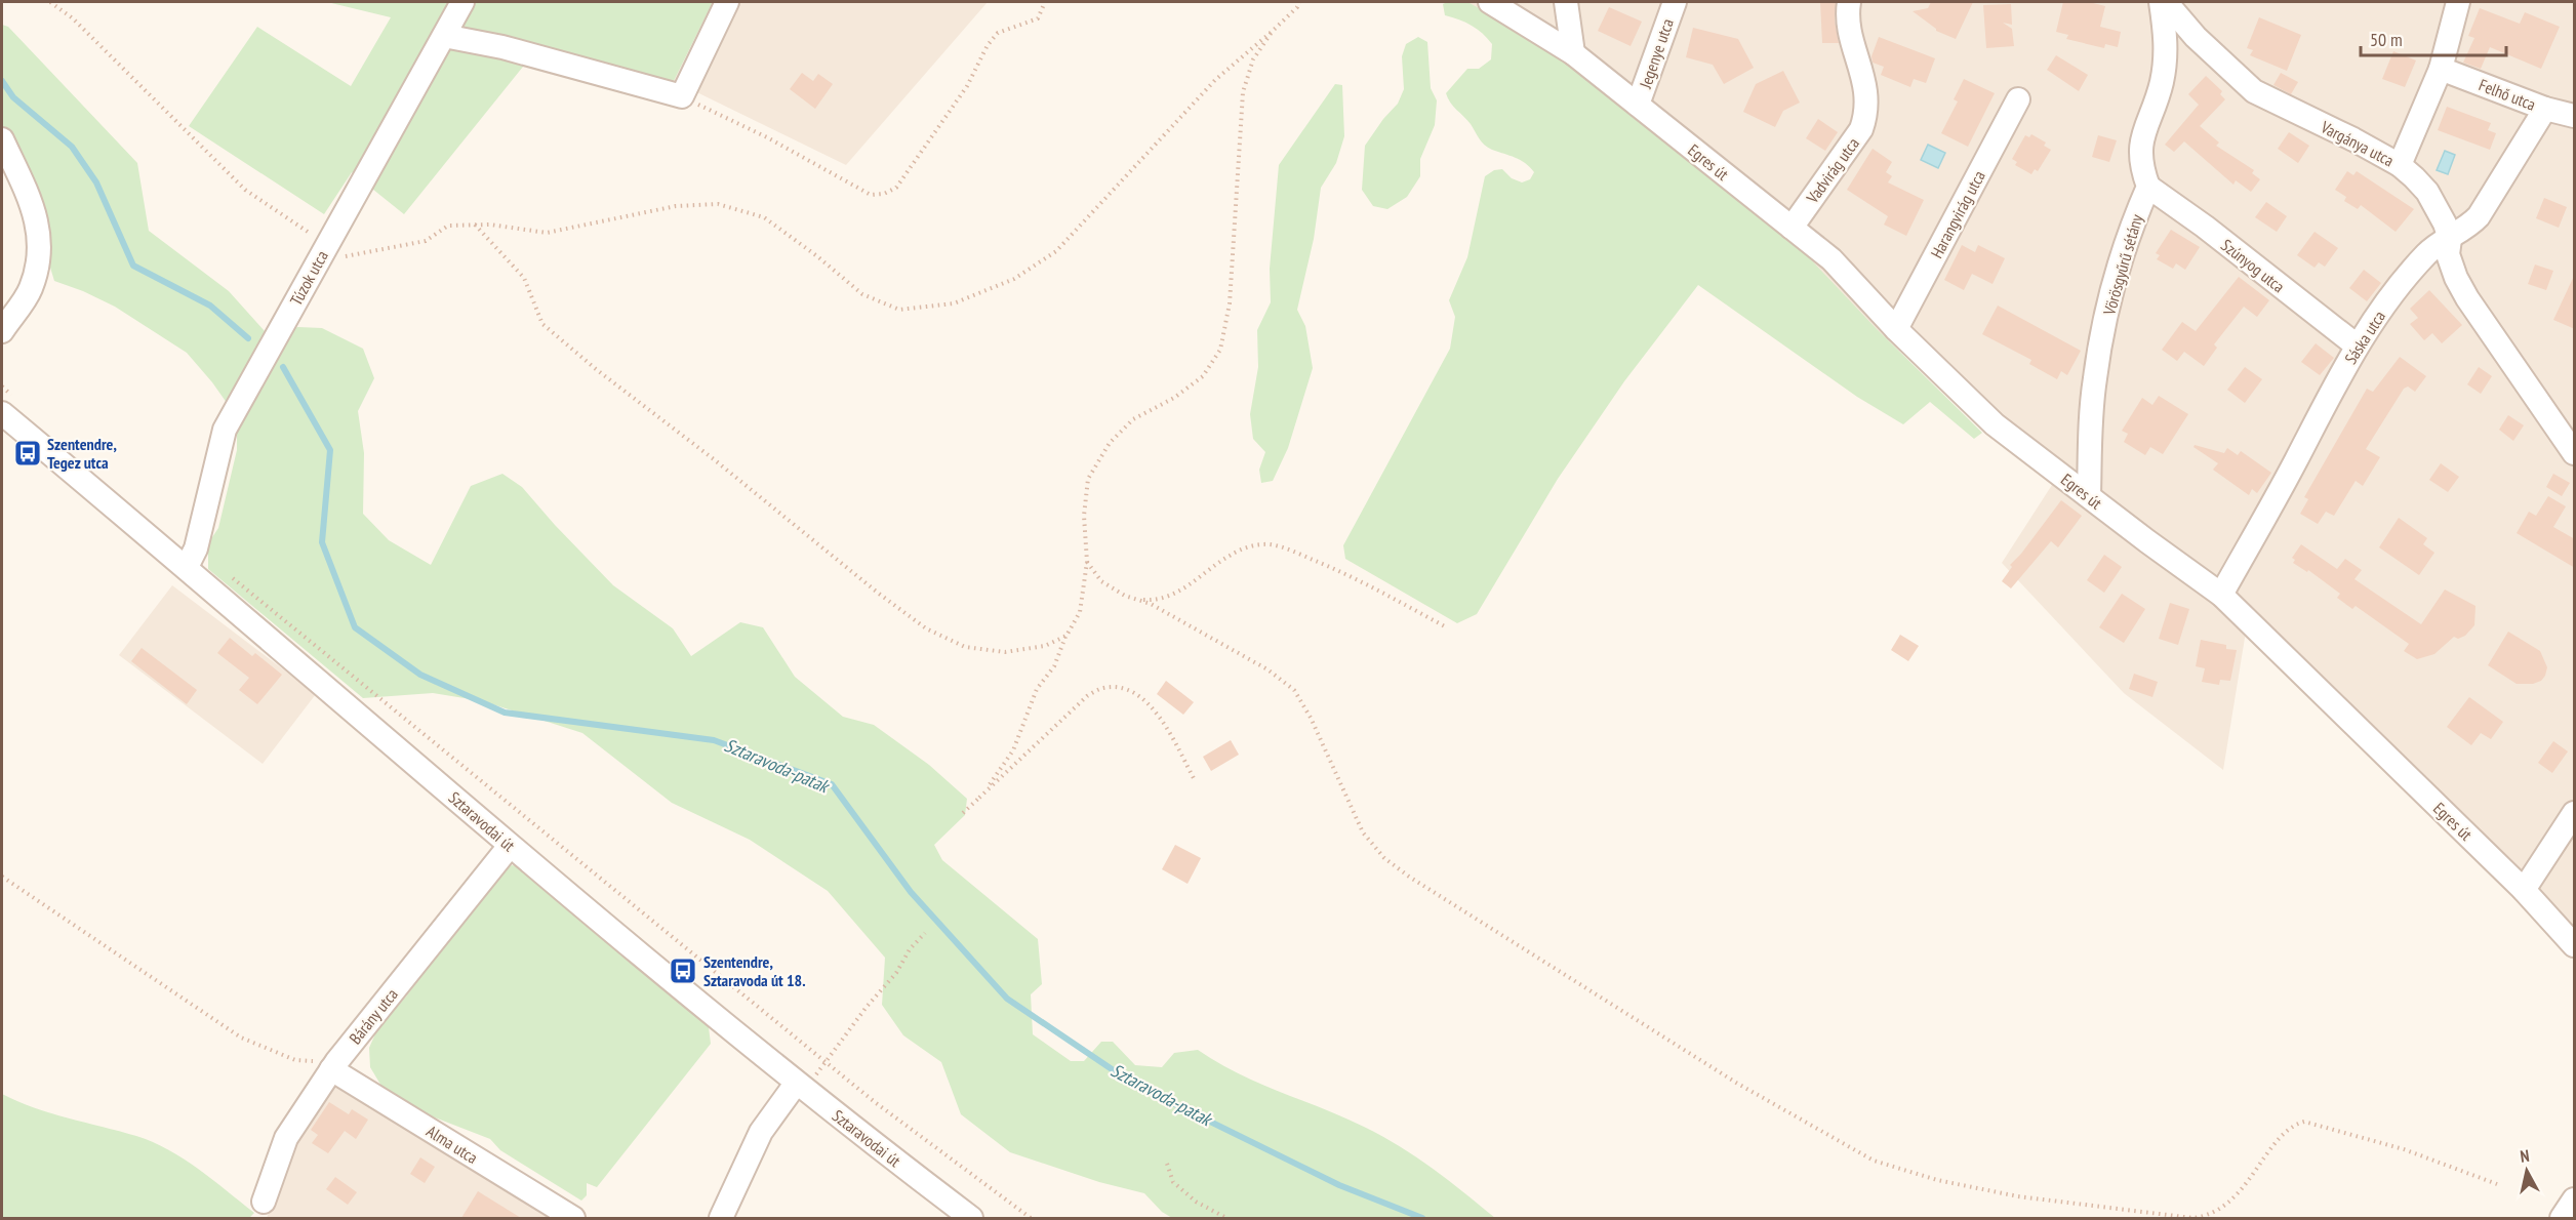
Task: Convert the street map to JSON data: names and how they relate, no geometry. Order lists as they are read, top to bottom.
{
  "streets": {
    "street": [
      "Jegenye utca",
      "Felhő utca",
      "Vargánya utca",
      "Egres út",
      "Vadvirág utca",
      "Harangvirág utca",
      "Vörösgyűrű sétány",
      "Szúnyog utca",
      "Túzok utca",
      "Sáska utca",
      "Sztaravodai út",
      "Bárány utca",
      "Alma utca"
    ]
  },
  "crossings": [
    ["Jegenye utca", "Egres út"],
    ["Felhő utca", "Sáska utca"],
    ["Vargánya utca", "Sáska utca"],
    ["Egres út", "Vadvirág utca"],
    ["Egres út", "Harangvirág utca"],
    ["Egres út", "Vörösgyűrű sétány"],
    ["Egres út", "Sáska utca"],
    ["Vörösgyűrű sétány", "Szúnyog utca"],
    ["Szúnyog utca", "Sáska utca"],
    ["Túzok utca", "Sztaravodai út"],
    ["Sztaravodai út", "Bárány utca"],
    ["Bárány utca", "Alma utca"]
  ],
  "water": ["Sztaravoda-patak"],
  "places": {
    "bus stop": ["Szentendre, Tegez utca", "Szentendre, Sztaravoda út 18."]
  },
  "scale_bar": "50 m",
  "north": "top"
}
